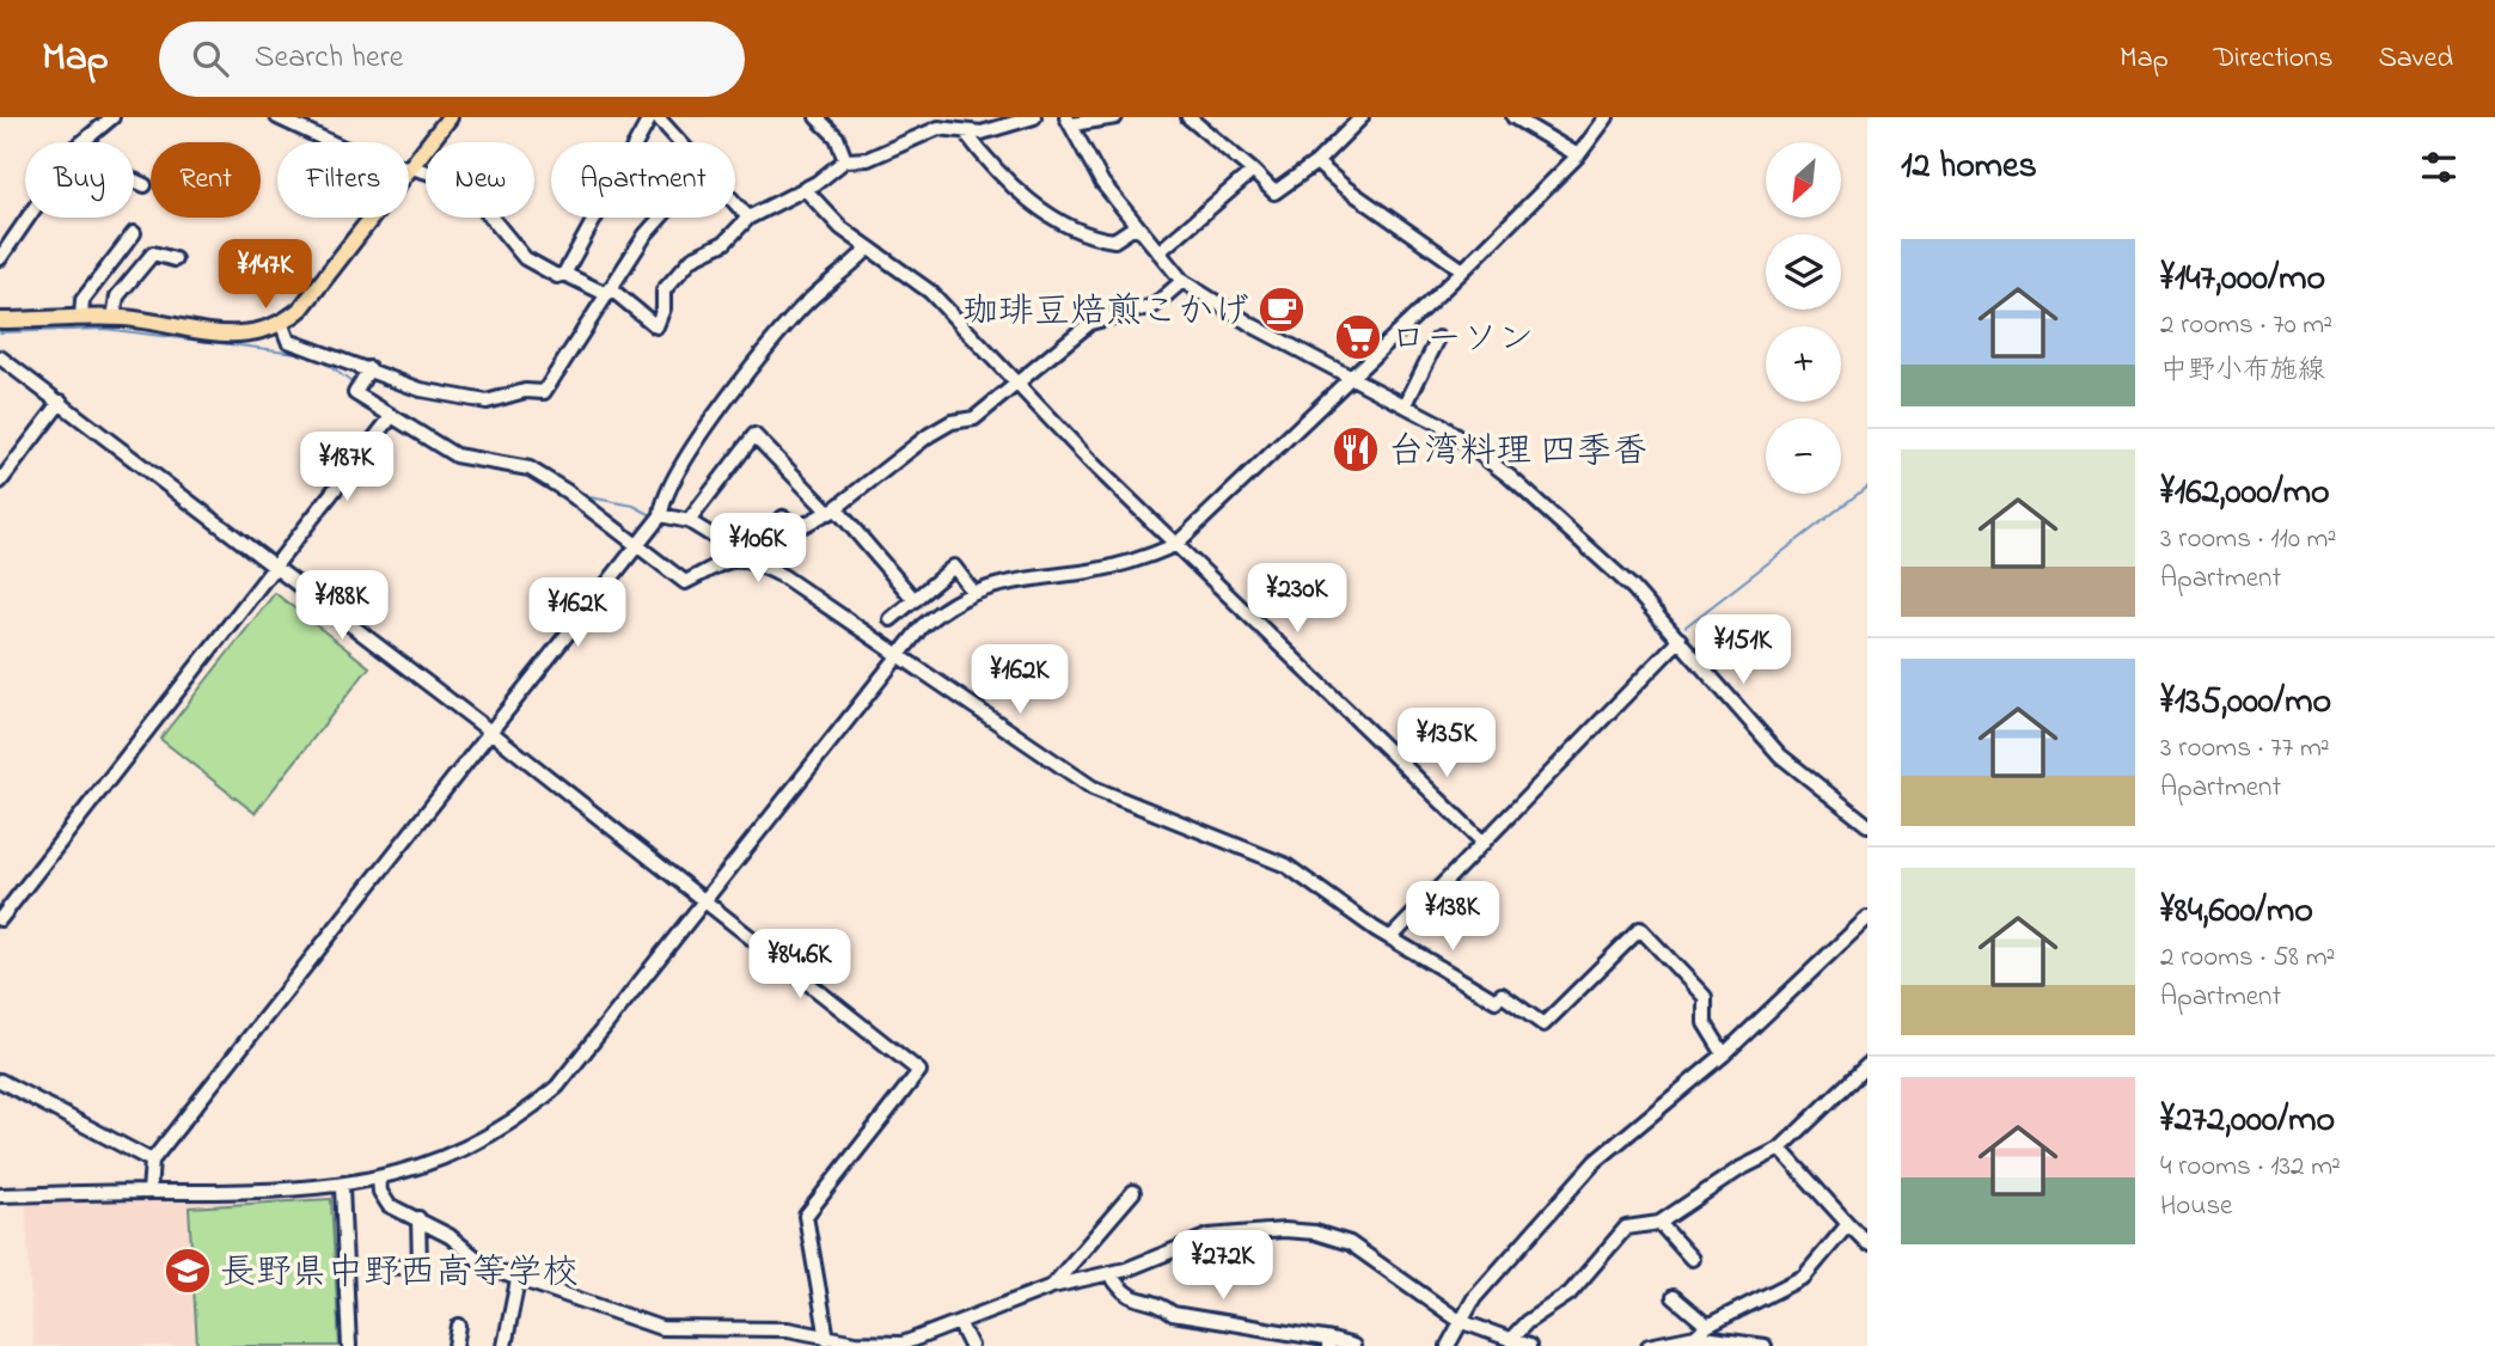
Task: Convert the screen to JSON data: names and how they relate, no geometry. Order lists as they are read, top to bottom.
{
  "places": {
    "cafe": ["珈琲豆焙煎こかげ"],
    "supermarket": ["ローソン"],
    "restaurant": ["台湾料理 四季香"],
    "school or university": ["長野県中野西高等学校"]
  },
  "north": "bottom left",
  "page": {
    "header": "Map",
    "search": "Search here",
    "nav": ["Map", "Directions", "Saved"],
    "heading": "12 homes",
    "map_buttons": ["+", "−"],
    "chip": [
      "Buy",
      "Rent",
      "Filters",
      "New",
      "Apartment"
    ],
    "list": [
      {
        "name": "¥147,000/mo",
        "note": "2 rooms · 70 m² · 中野小布施線"
      },
      {
        "name": "¥162,000/mo",
        "note": "3 rooms · 110 m² · Apartment"
      },
      {
        "name": "¥135,000/mo",
        "note": "3 rooms · 77 m² · Apartment"
      },
      {
        "name": "¥84,600/mo",
        "note": "2 rooms · 58 m² · Apartment"
      },
      {
        "name": "¥272,000/mo",
        "note": "4 rooms · 132 m² · House"
      }
    ],
    "price": [
      "¥147K",
      "¥187K",
      "¥106K",
      "¥230K",
      "¥188K",
      "¥162K",
      "¥151K",
      "¥162K",
      "¥135K",
      "¥138K",
      "¥84.6K",
      "¥272K"
    ]
  }
}
